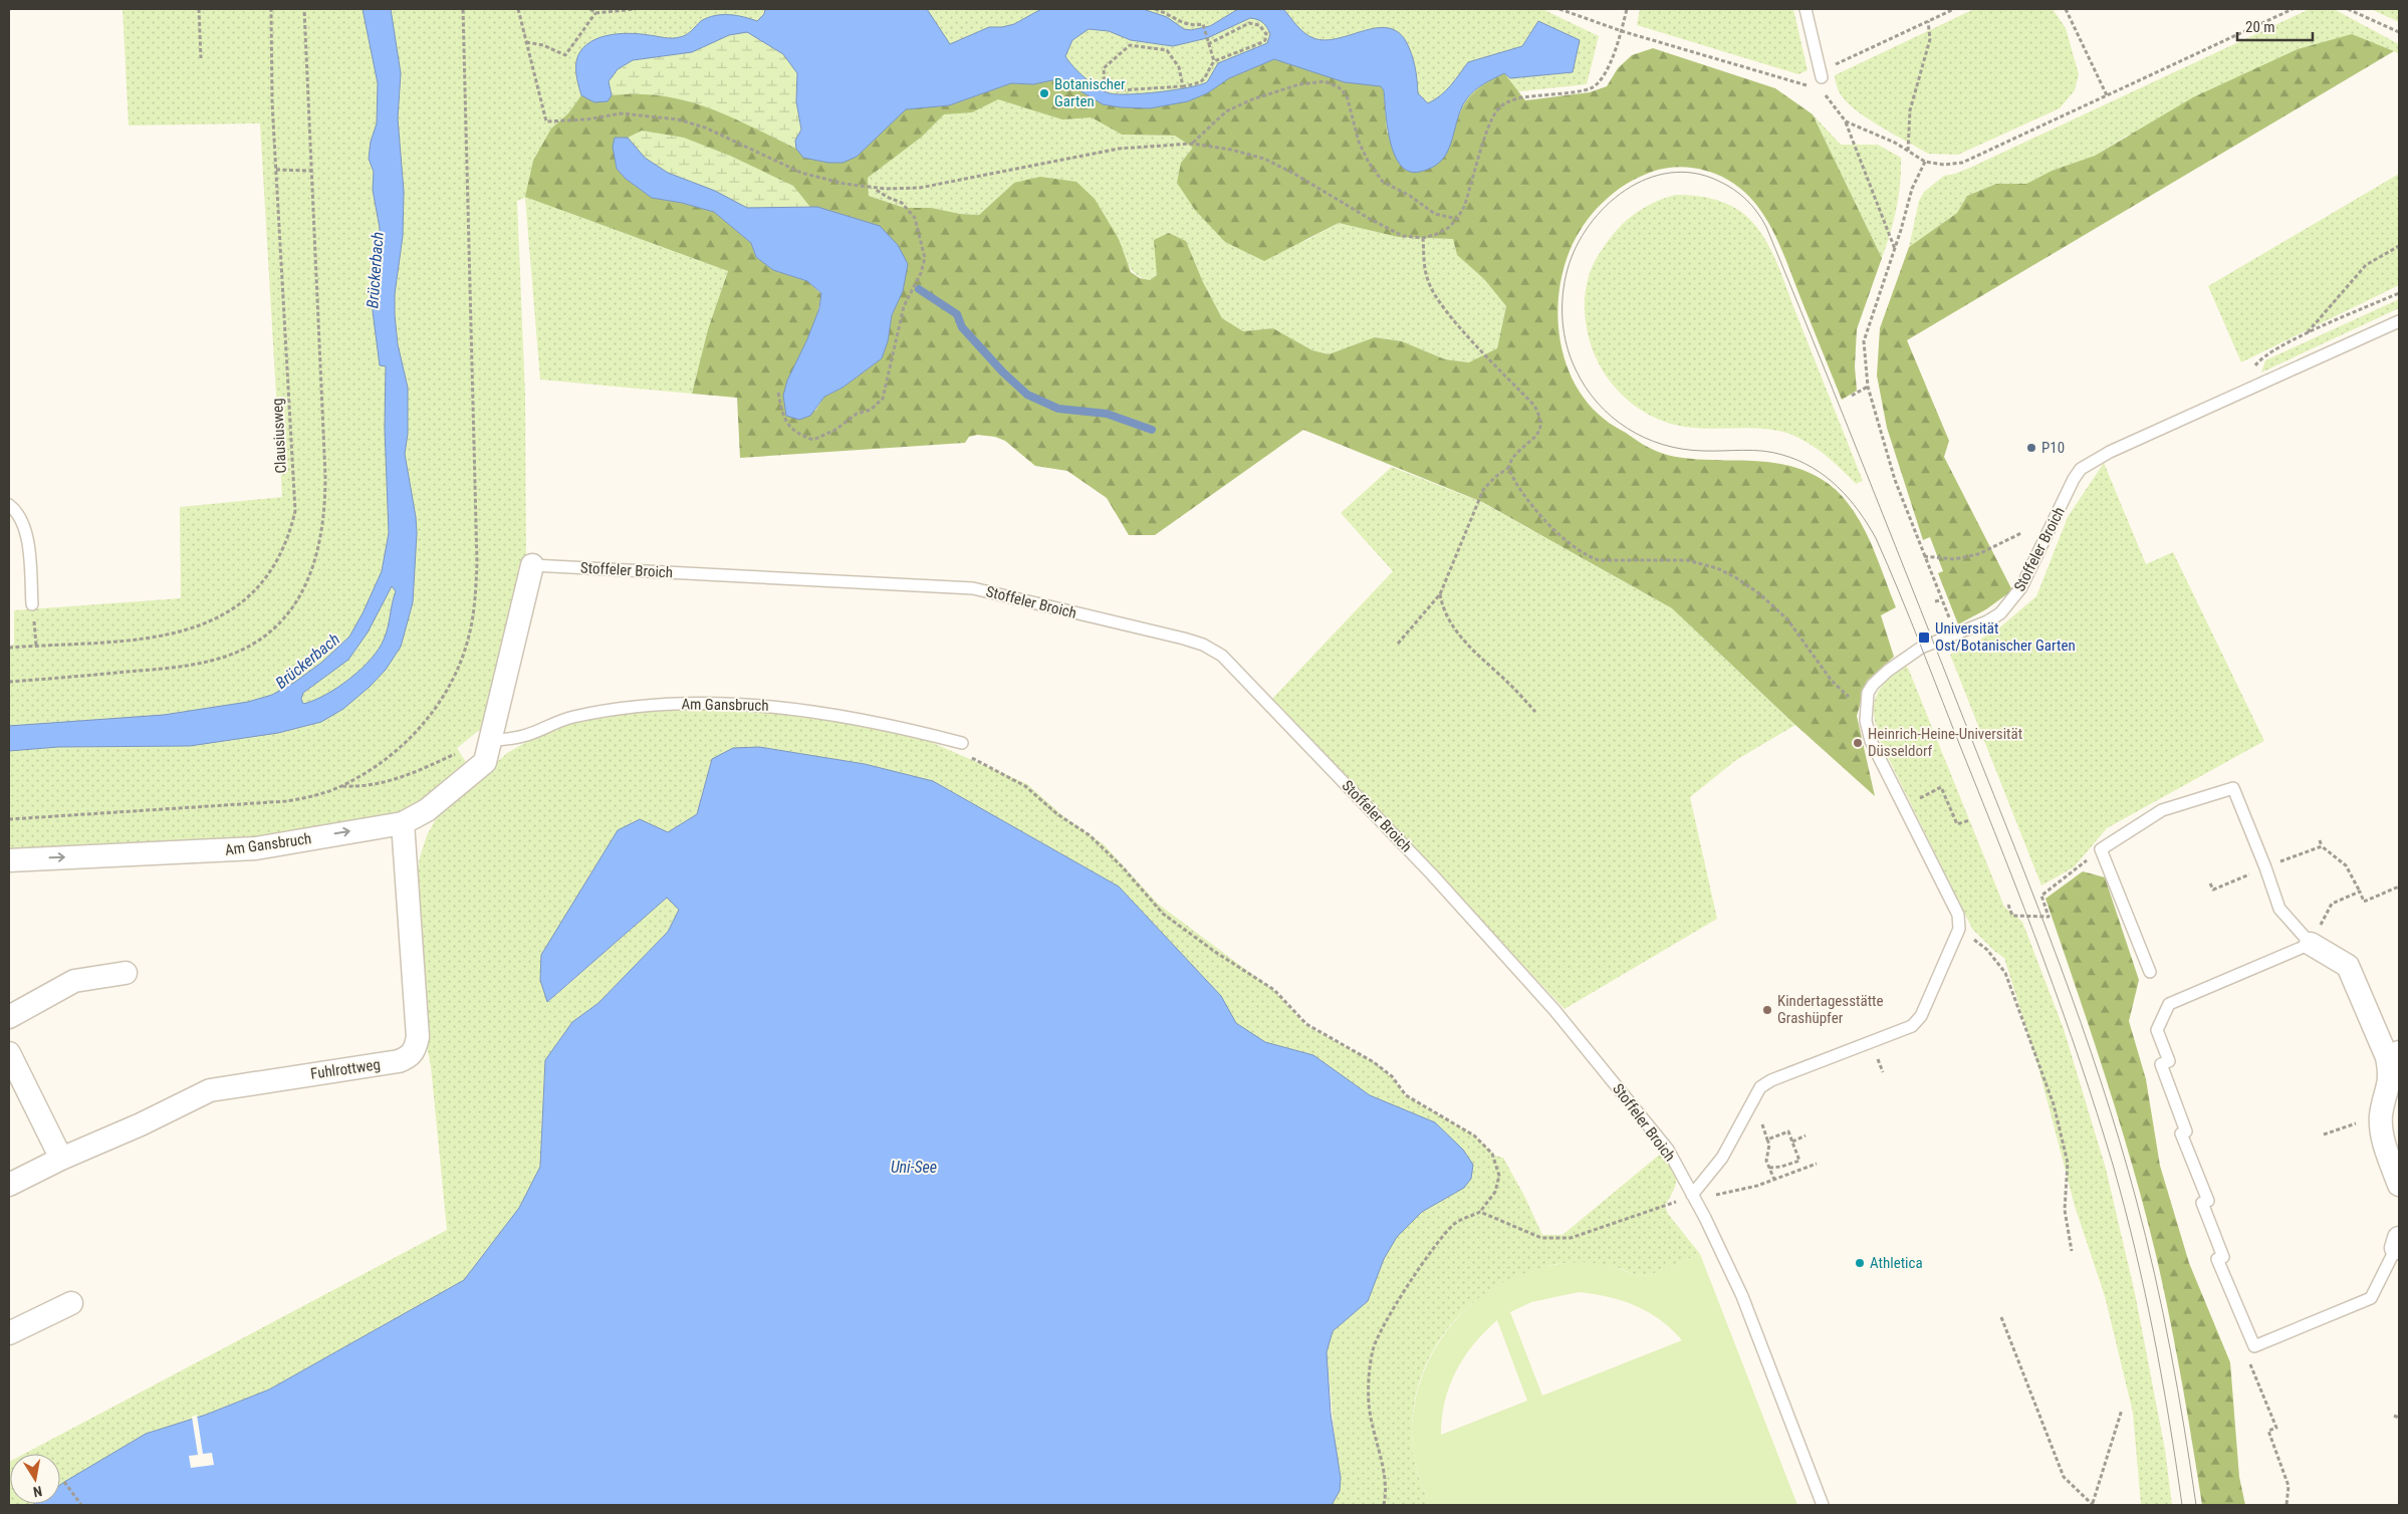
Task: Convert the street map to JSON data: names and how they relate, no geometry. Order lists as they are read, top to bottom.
{
  "streets": {
    "street": ["Am Gansbruch", "Fuhlrottweg"],
    "lane": ["Stoffeler Broich"],
    "path": ["Clausiusweg"]
  },
  "crossings": [
    ["Stoffeler Broich", "Am Gansbruch"],
    ["Am Gansbruch", "Fuhlrottweg"]
  ],
  "water": ["Brückerbach", "Uni-See"],
  "places": {
    "other": [
      "Botanischer Garten",
      "P10",
      "Heinrich-Heine-Universität Düsseldorf",
      "Kindertagesstätte Grashüpfer",
      "Athletica"
    ],
    "transit": ["Universität Ost/Botanischer Garten"]
  },
  "scale_bar": "20 m",
  "north": "bottom"
}
